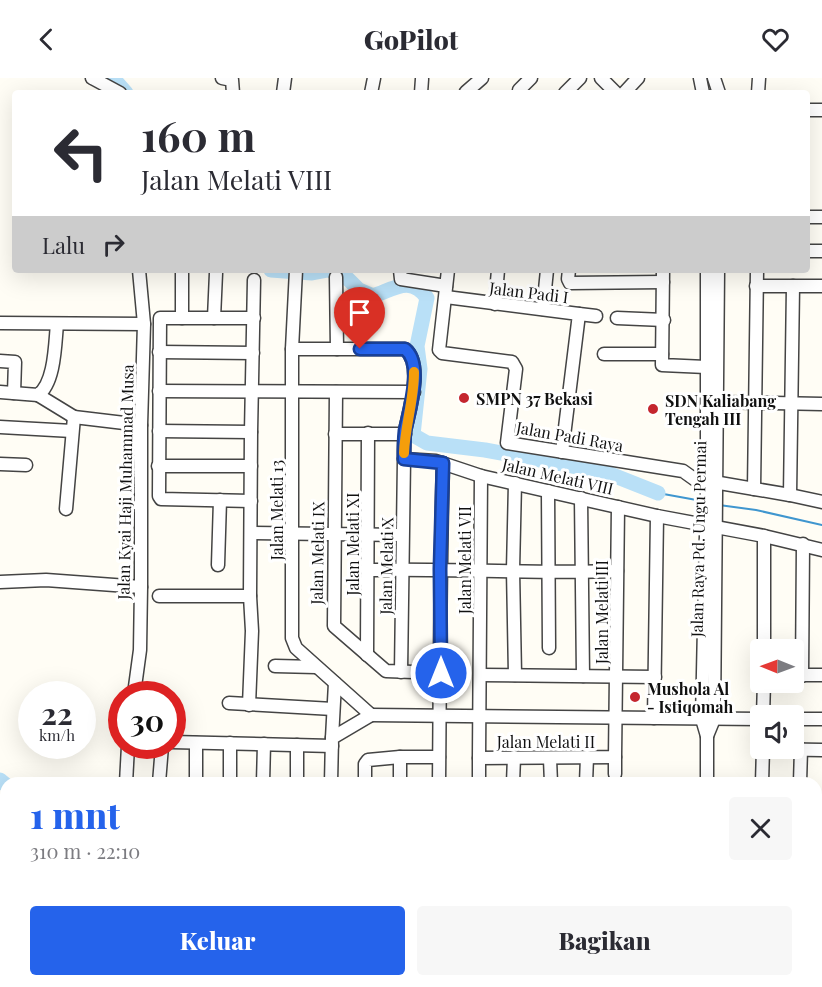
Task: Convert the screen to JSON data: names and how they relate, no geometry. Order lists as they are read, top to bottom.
{
  "streets": {
    "street": [
      "Jalan Padi I",
      "Jalan Padi Raya",
      "Jalan Melati VIII",
      "Jalan Kyai Haji Muhammad Musa",
      "Jalan Melati 13",
      "Jalan Raya Pd. Ungu Permai",
      "Jalan Melati XI",
      "Jalan Melati IX",
      "Jalan Melati VII",
      "Jalan Melati X",
      "Jalan Melati III",
      "Jalan Melati II"
    ]
  },
  "crossings": [
    ["Jalan Padi I", "Jalan Padi Raya"],
    ["Jalan Padi Raya", "Jalan Raya Pd. Ungu Permai"],
    ["Jalan Melati VIII", "Jalan Raya Pd. Ungu Permai"],
    ["Jalan Melati VIII", "Jalan Melati VII"],
    ["Jalan Melati VIII", "Jalan Melati X"],
    ["Jalan Melati VIII", "Jalan Melati III"],
    ["Jalan Melati VII", "Jalan Melati II"],
    ["Jalan Melati III", "Jalan Melati II"]
  ],
  "places": ["SMPN 37 Bekasi", "SDN Kaliabang Tengah III", "Mushola Al - Istiqomah"],
  "north": "left",
  "page": {
    "header": "GoPilot",
    "turn": ["160 m", "Jalan Melati VIII"],
    "then": "Lalu",
    "speed": "22 km/h",
    "limit": "30",
    "heading": ["1 mnt", "310 m · 22:10"],
    "buttons": ["Keluar", "Bagikan"]
  }
}
